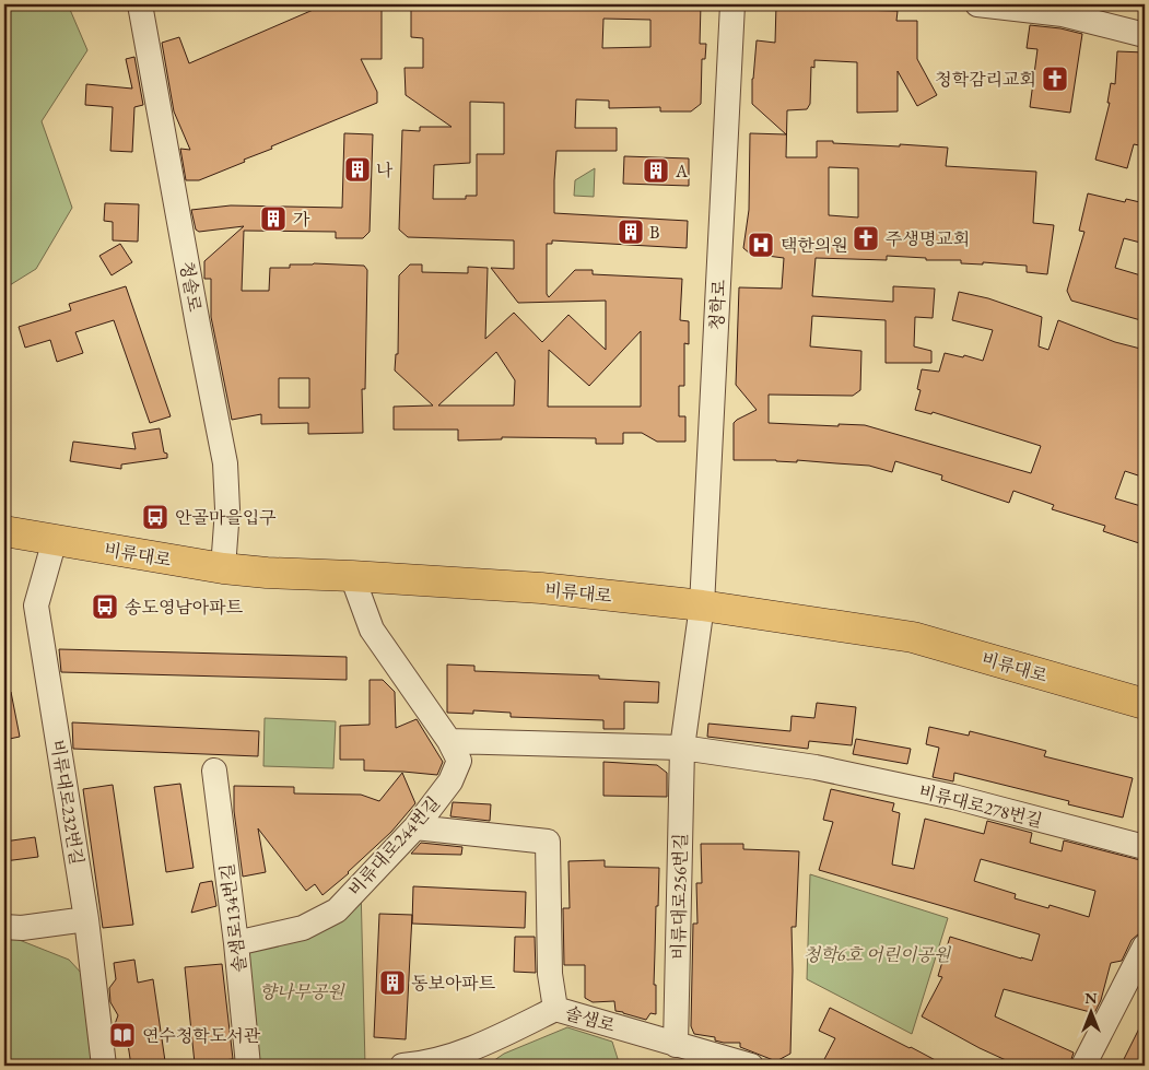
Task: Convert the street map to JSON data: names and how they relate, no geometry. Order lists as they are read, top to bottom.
{
  "streets": {
    "main road": ["비류대로"],
    "street": [
      "청솔로",
      "청학로",
      "비류대로232번길",
      "비류대로278번길",
      "비류대로244번길",
      "비류대로256번길",
      "솔샘로134번길",
      "솔샘로"
    ]
  },
  "crossings": [
    ["청솔로", "비류대로"],
    ["청학로", "비류대로"],
    ["청학로", "비류대로256번길"],
    ["비류대로", "비류대로232번길"],
    ["비류대로", "비류대로244번길"],
    ["비류대로", "비류대로256번길"],
    ["비류대로278번길", "비류대로256번길"],
    ["비류대로244번길", "솔샘로134번길"],
    ["비류대로256번길", "솔샘로"]
  ],
  "parks": ["청학6호 어린이공원", "향나무공원"],
  "places": {
    "church": ["청학감리교회", "주생명교회"],
    "building": [
      "나",
      "A",
      "가",
      "B",
      "동보아파트"
    ],
    "hospital": ["택한의원"],
    "bus stop": ["안골마을입구", "송도영남아파트"],
    "library": ["연수청학도서관"]
  },
  "north": "top"
}
